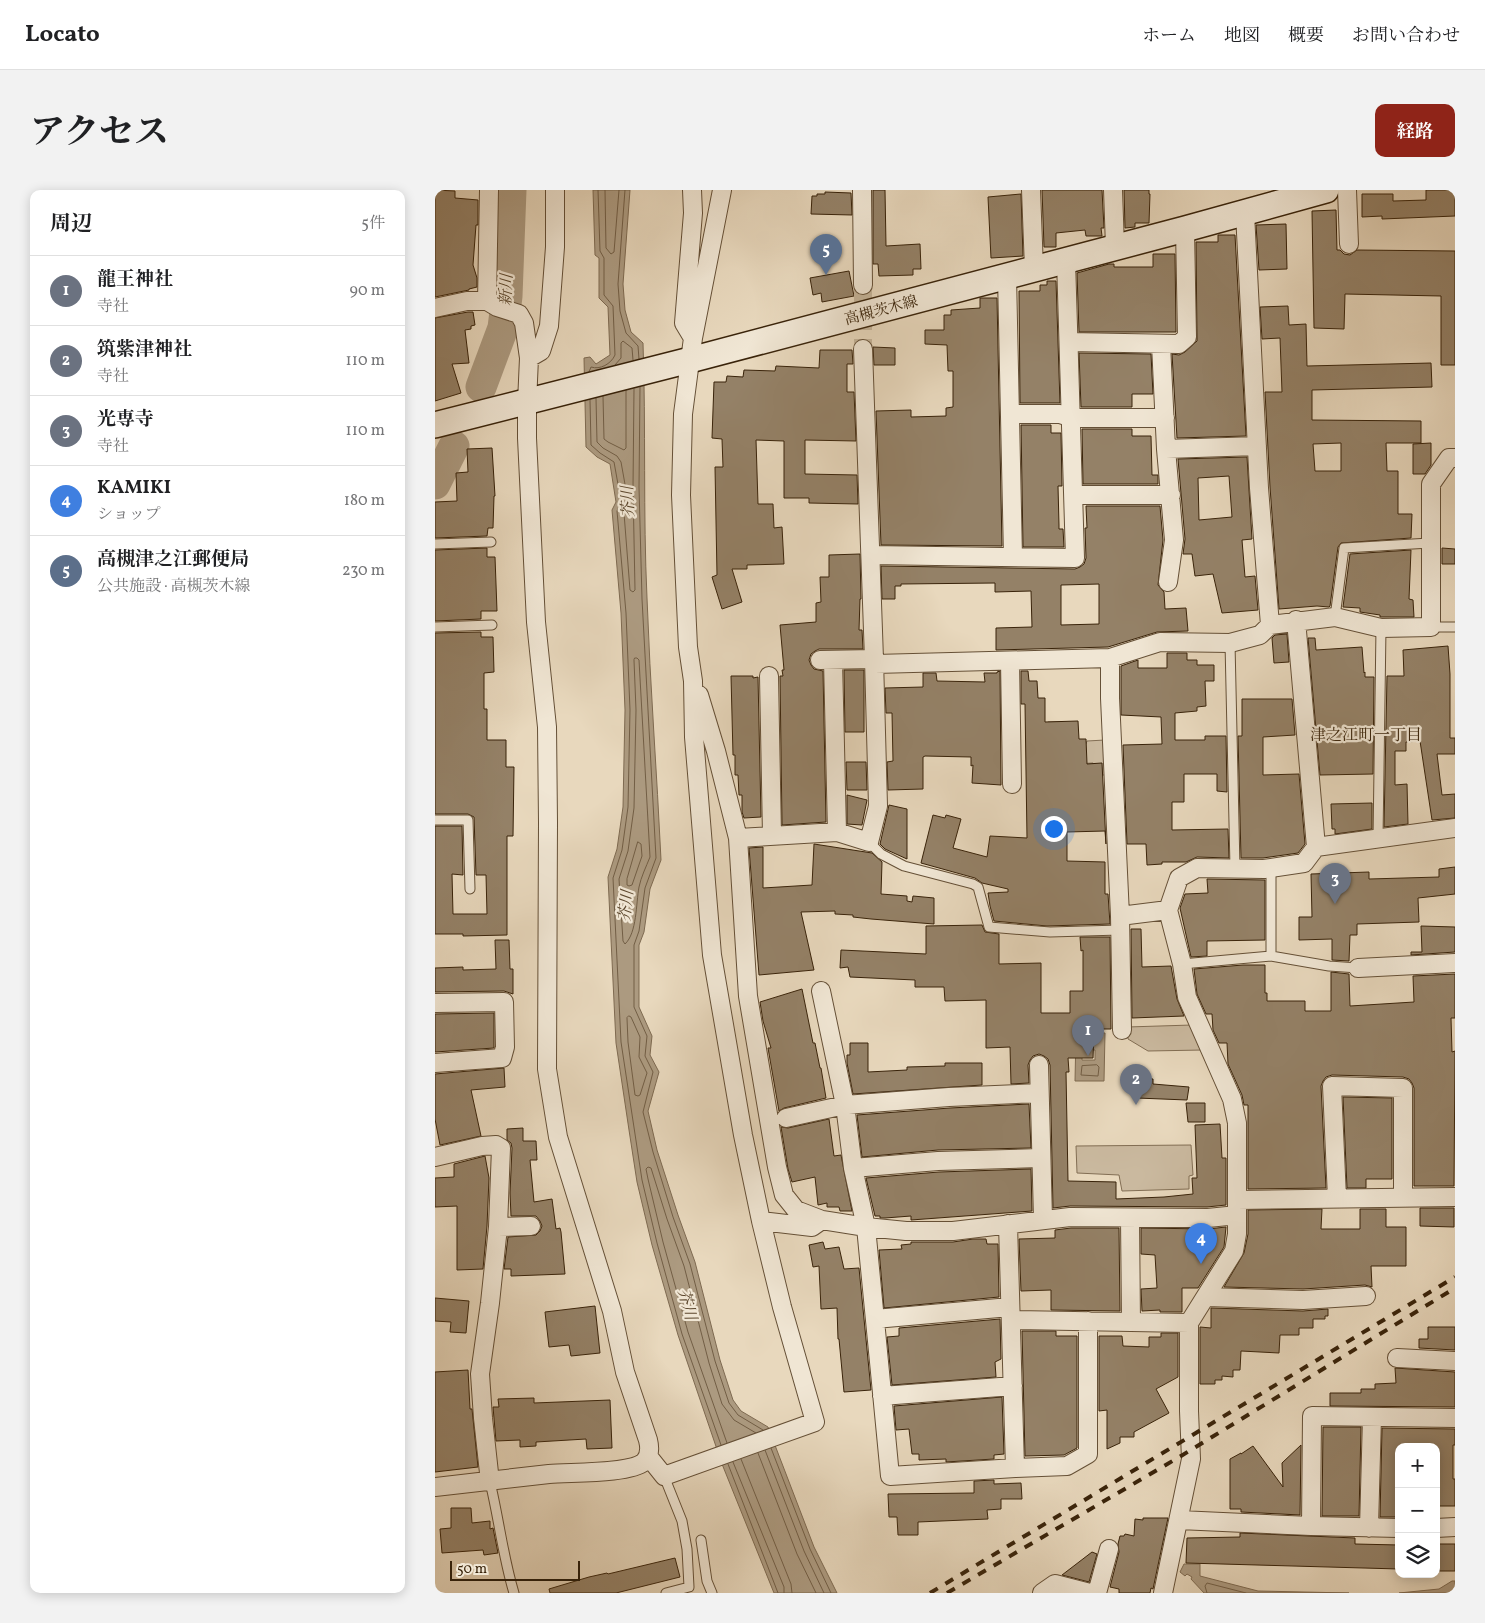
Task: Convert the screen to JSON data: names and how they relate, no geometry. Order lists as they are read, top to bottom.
{
  "streets": {
    "main road": ["高槻茨木線"]
  },
  "districts": ["津之江町一丁目"],
  "water": ["新川", "芥川"],
  "scale_bar": "50 m",
  "page": {
    "header": "Locato",
    "nav": [
      "ホーム",
      "地図",
      "概要",
      "お問い合わせ"
    ],
    "title": "アクセス",
    "buttons": "経路",
    "heading": ["周辺", "5件"],
    "pins": [
      "5",
      "3",
      "1",
      "2",
      "4"
    ],
    "list": [
      {
        "mark": "1",
        "name": "龍王神社",
        "note": "寺社",
        "value": "90 m"
      },
      {
        "mark": "2",
        "name": "筑紫津神社",
        "note": "寺社",
        "value": "110 m"
      },
      {
        "mark": "3",
        "name": "光専寺",
        "note": "寺社",
        "value": "110 m"
      },
      {
        "mark": "4",
        "name": "KAMIKI",
        "note": "ショップ",
        "value": "180 m"
      },
      {
        "mark": "5",
        "name": "高槻津之江郵便局",
        "note": "公共施設 · 高槻茨木線",
        "value": "230 m"
      }
    ],
    "map_buttons": ["+", "−"],
    "scale": "50 m"
  }
}
